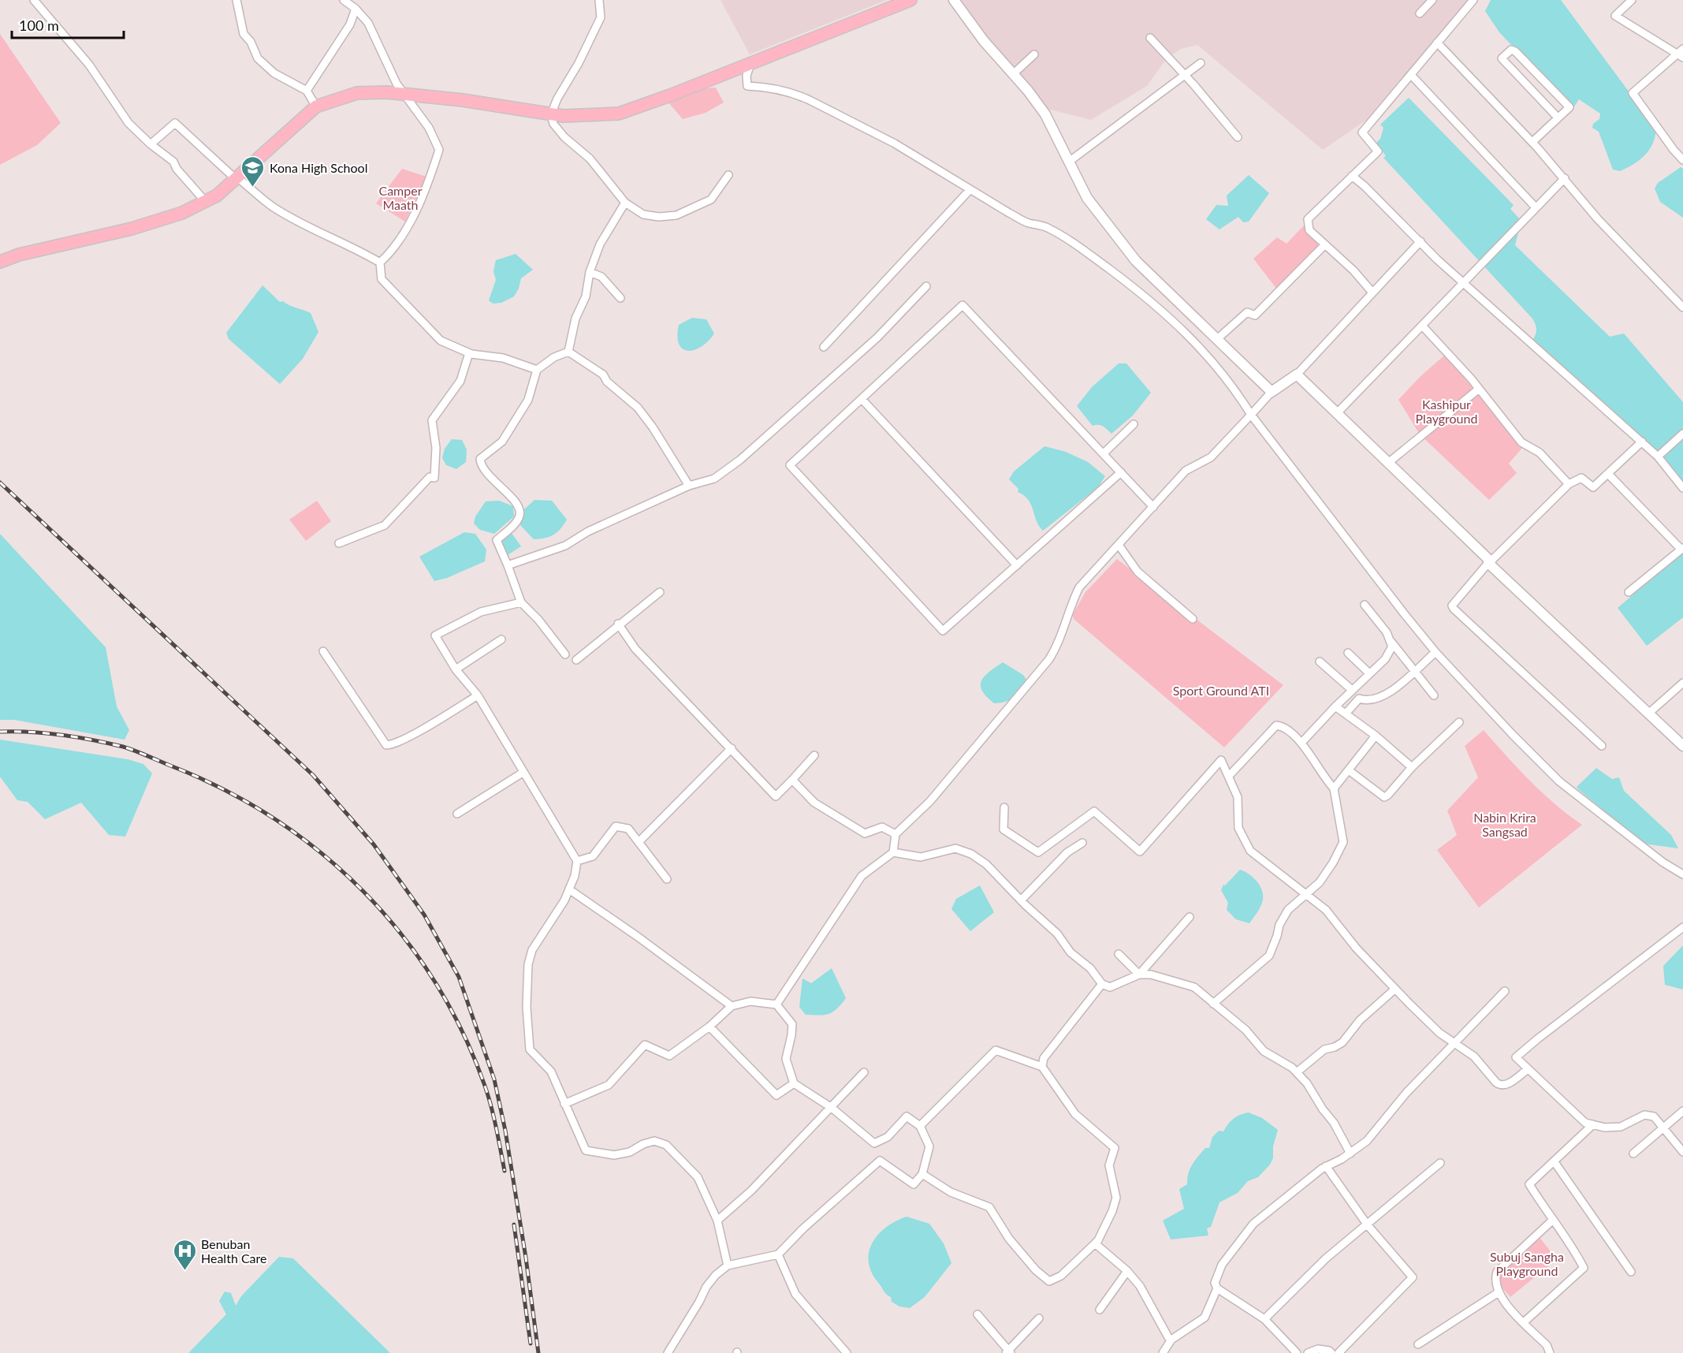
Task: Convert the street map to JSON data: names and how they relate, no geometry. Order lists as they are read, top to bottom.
{
  "parks": [
    "Camper Maath",
    "Kashipur Playground",
    "Sport Ground ATI",
    "Nabin Krira Sangsad",
    "Subuj Sangha Playground"
  ],
  "places": {
    "school or university": ["Kona High School"],
    "hospital": ["Benuban Health Care"]
  },
  "scale_bar": "100 m"
}
